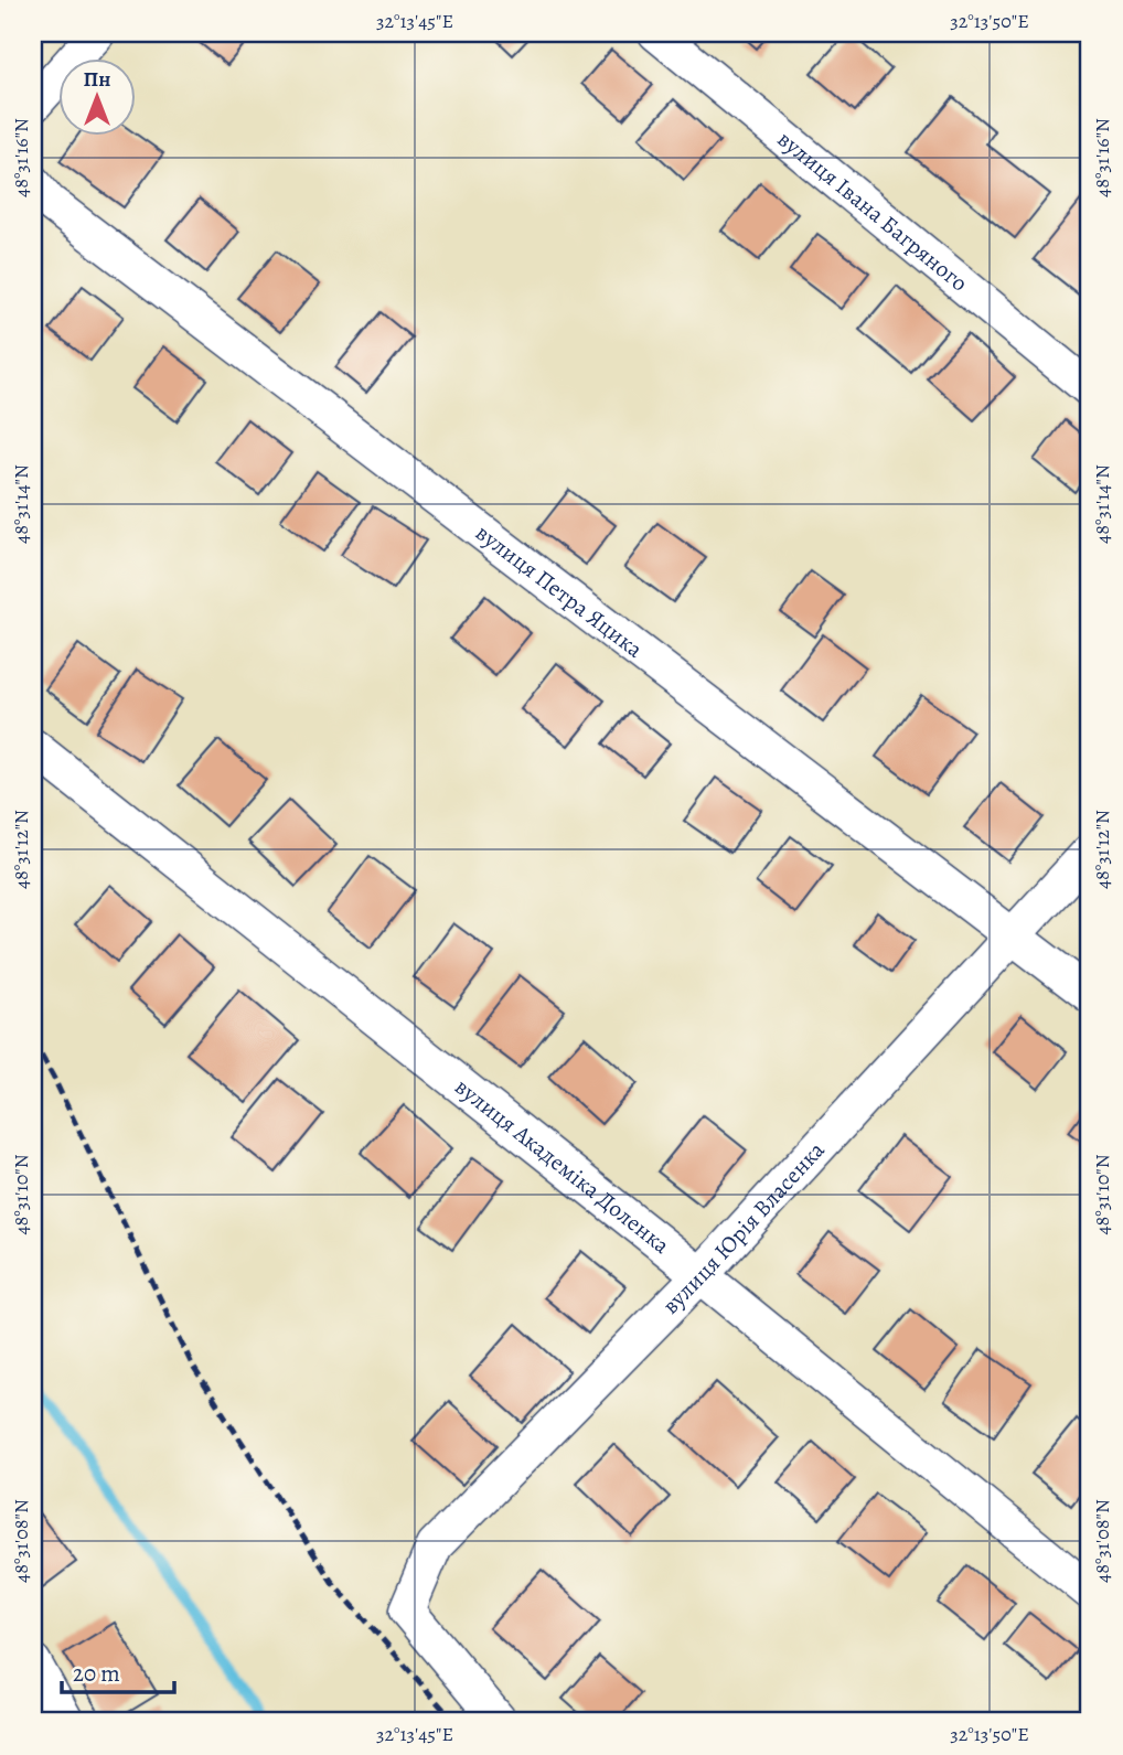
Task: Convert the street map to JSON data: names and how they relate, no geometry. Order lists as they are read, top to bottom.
{
  "streets": {
    "street": [
      "вулиця Івана Багряного",
      "вулиця Петра Яцика",
      "вулиця Академіка Доленка",
      "вулиця Юрія Власенка"
    ]
  },
  "crossings": [
    ["вулиця Петра Яцика", "вулиця Юрія Власенка"],
    ["вулиця Академіка Доленка", "вулиця Юрія Власенка"]
  ],
  "scale_bar": "20 m",
  "north": "top",
  "coordinates": [
    "32°13'45\"E",
    "32°13'50\"E",
    "48°31'16\"N",
    "48°31'14\"N",
    "48°31'12\"N",
    "48°31'10\"N",
    "48°31'08\"N"
  ]
}
